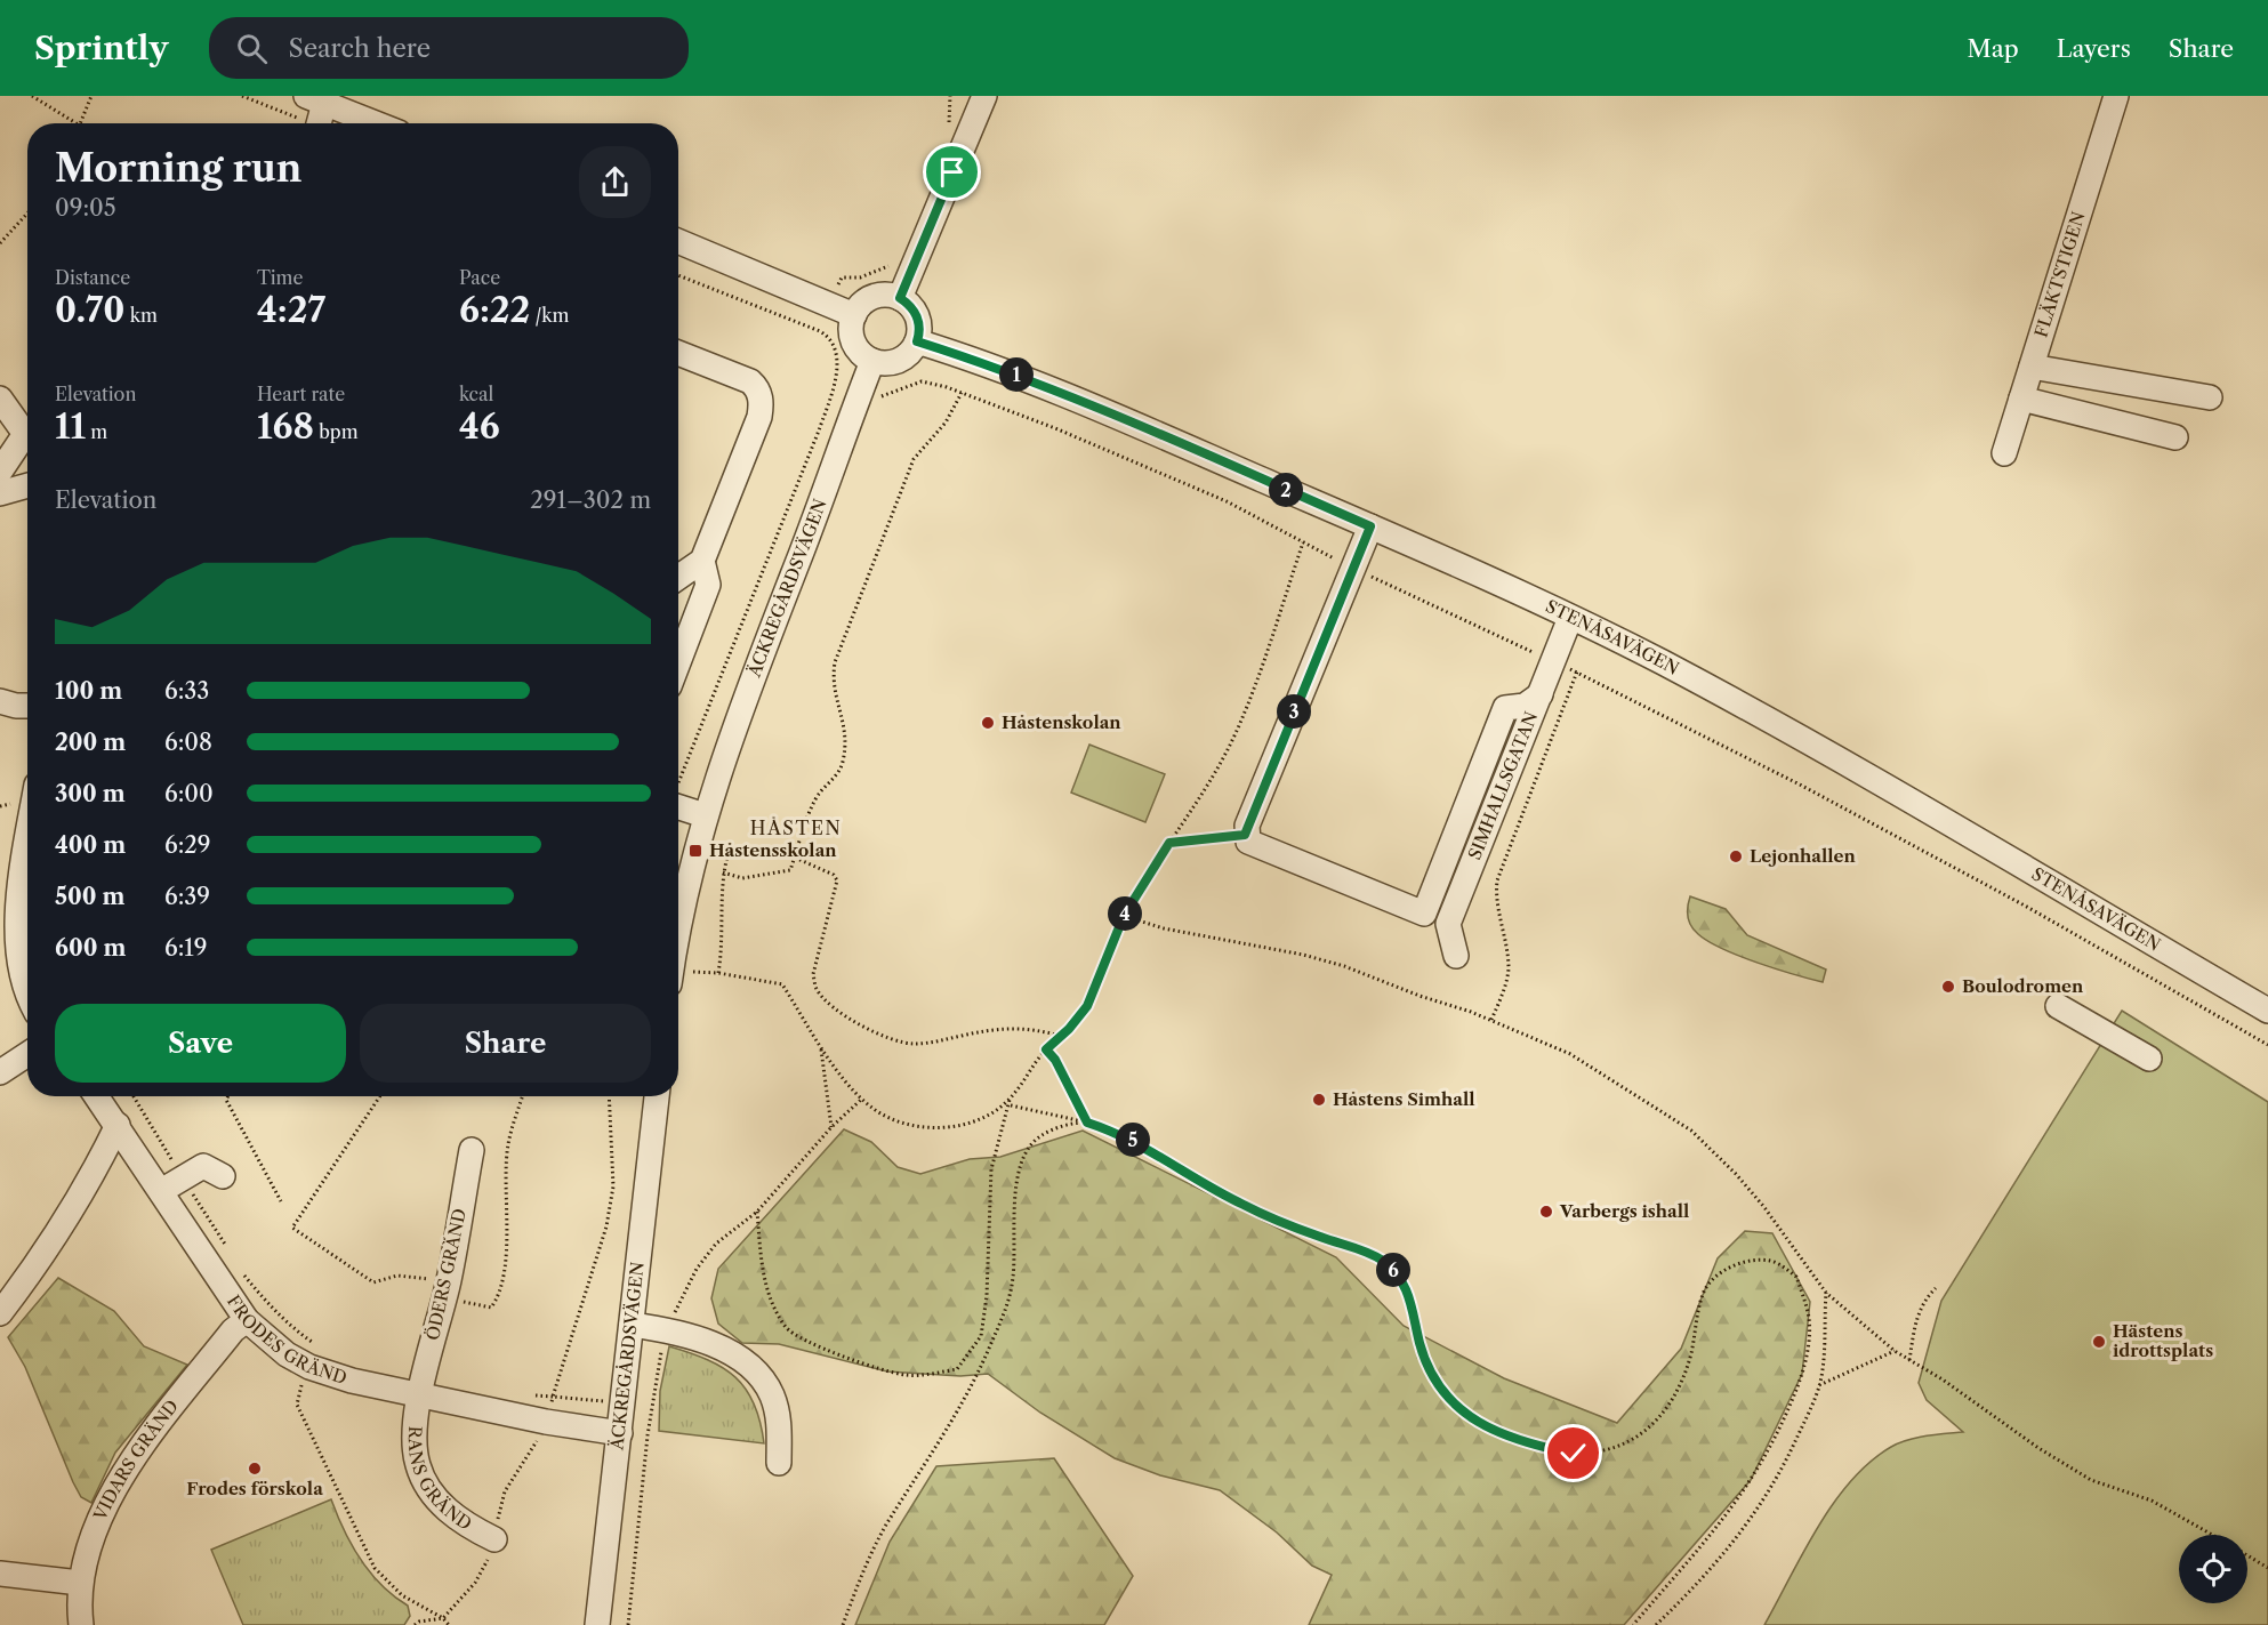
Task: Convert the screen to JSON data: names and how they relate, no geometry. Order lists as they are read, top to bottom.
{
  "streets": {
    "street": [
      "FLÄKTSTIGEN",
      "ÄCKREGÅRDSVÄGEN",
      "STENÅSAVÄGEN",
      "SIMHALLSGATAN",
      "ÖDERS GRÄND",
      "FRODES GRÄND",
      "VIDARS GRÄND",
      "RANS GRÄND"
    ]
  },
  "crossings": [
    ["ÄCKREGÅRDSVÄGEN", "STENÅSAVÄGEN"],
    ["ÄCKREGÅRDSVÄGEN", "FRODES GRÄND"],
    ["STENÅSAVÄGEN", "SIMHALLSGATAN"],
    ["ÖDERS GRÄND", "FRODES GRÄND"],
    ["ÖDERS GRÄND", "RANS GRÄND"],
    ["FRODES GRÄND", "VIDARS GRÄND"],
    ["FRODES GRÄND", "RANS GRÄND"]
  ],
  "districts": ["HÅSTEN"],
  "places": {
    "other": [
      "Håstenskolan",
      "Lejonhallen",
      "Boulodromen",
      "Håstens Simhall",
      "Varbergs ishall",
      "Hästens idrottsplats",
      "Frodes förskola"
    ],
    "transit": ["Håstensskolan"]
  },
  "page": {
    "header": "Sprintly",
    "search": "Search here",
    "nav": ["Map", "Layers", "Share"],
    "heading": ["Morning run", "09:05"],
    "stats": [
      ["Distance", "0.70 km"],
      ["Time", "4:27"],
      ["Pace", "6:22 /km"],
      ["Elevation", "11 m"],
      ["Heart rate", "168 bpm"],
      ["kcal", "46"]
    ],
    "pins": [
      "1",
      "2",
      "3",
      "4",
      "5",
      "6"
    ],
    "chart": ["Elevation", "291–302 m"],
    "list": [
      {
        "name": "100 m",
        "note": "6:33"
      },
      {
        "name": "200 m",
        "note": "6:08"
      },
      {
        "name": "300 m",
        "note": "6:00"
      },
      {
        "name": "400 m",
        "note": "6:29"
      },
      {
        "name": "500 m",
        "note": "6:39"
      },
      {
        "name": "600 m",
        "note": "6:19"
      }
    ],
    "buttons": ["Save", "Share"]
  }
}
